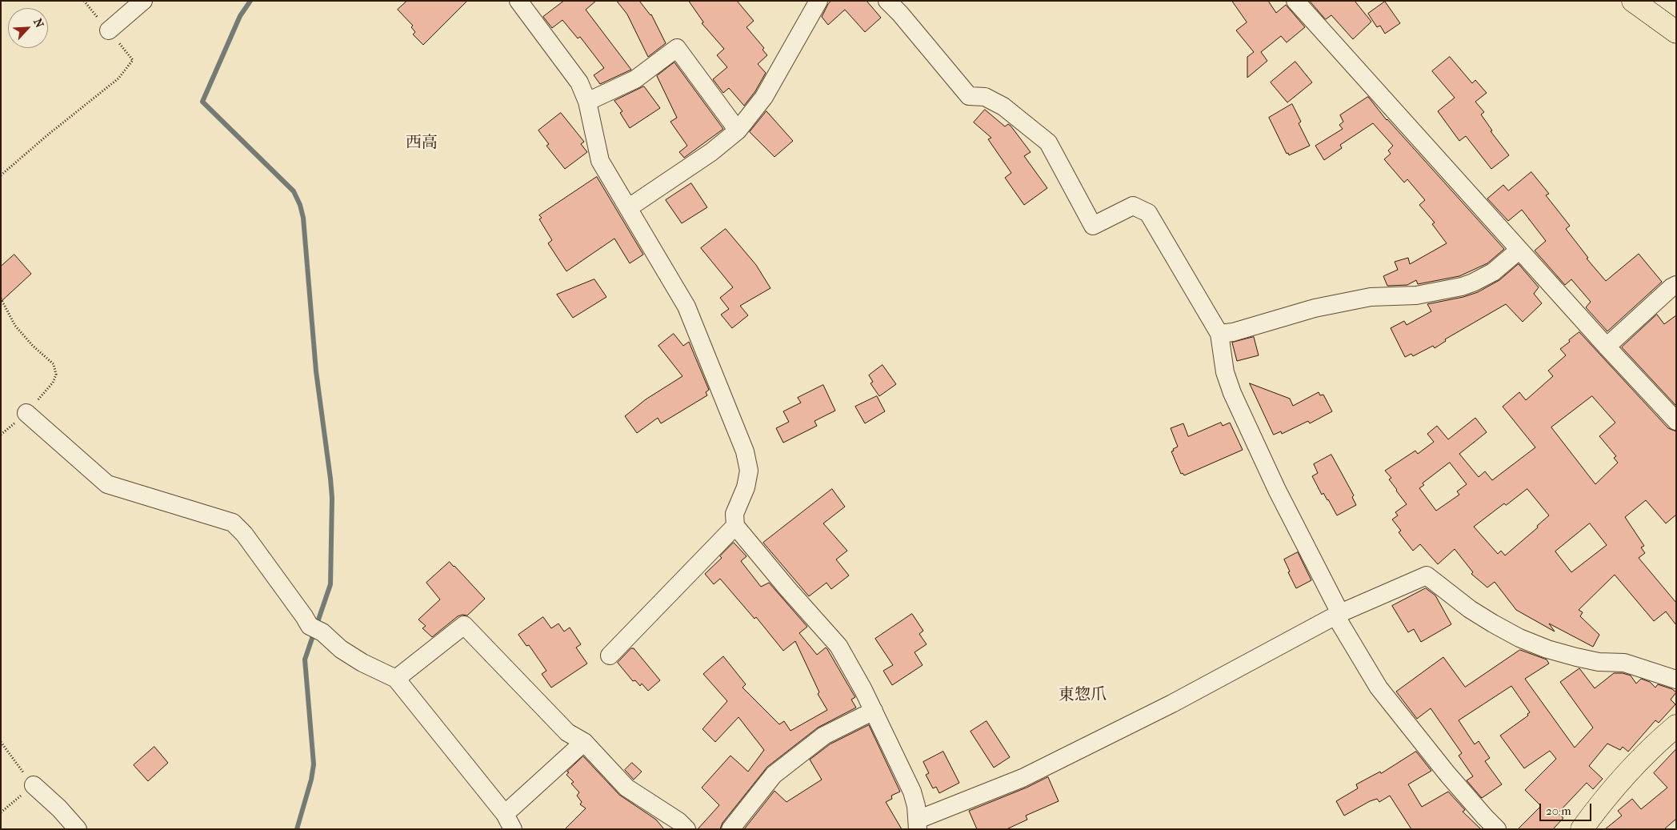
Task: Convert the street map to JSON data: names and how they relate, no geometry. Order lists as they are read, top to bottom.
{
  "districts": ["西高", "東惣爪"],
  "scale_bar": "20 m",
  "north": "top right"
}
